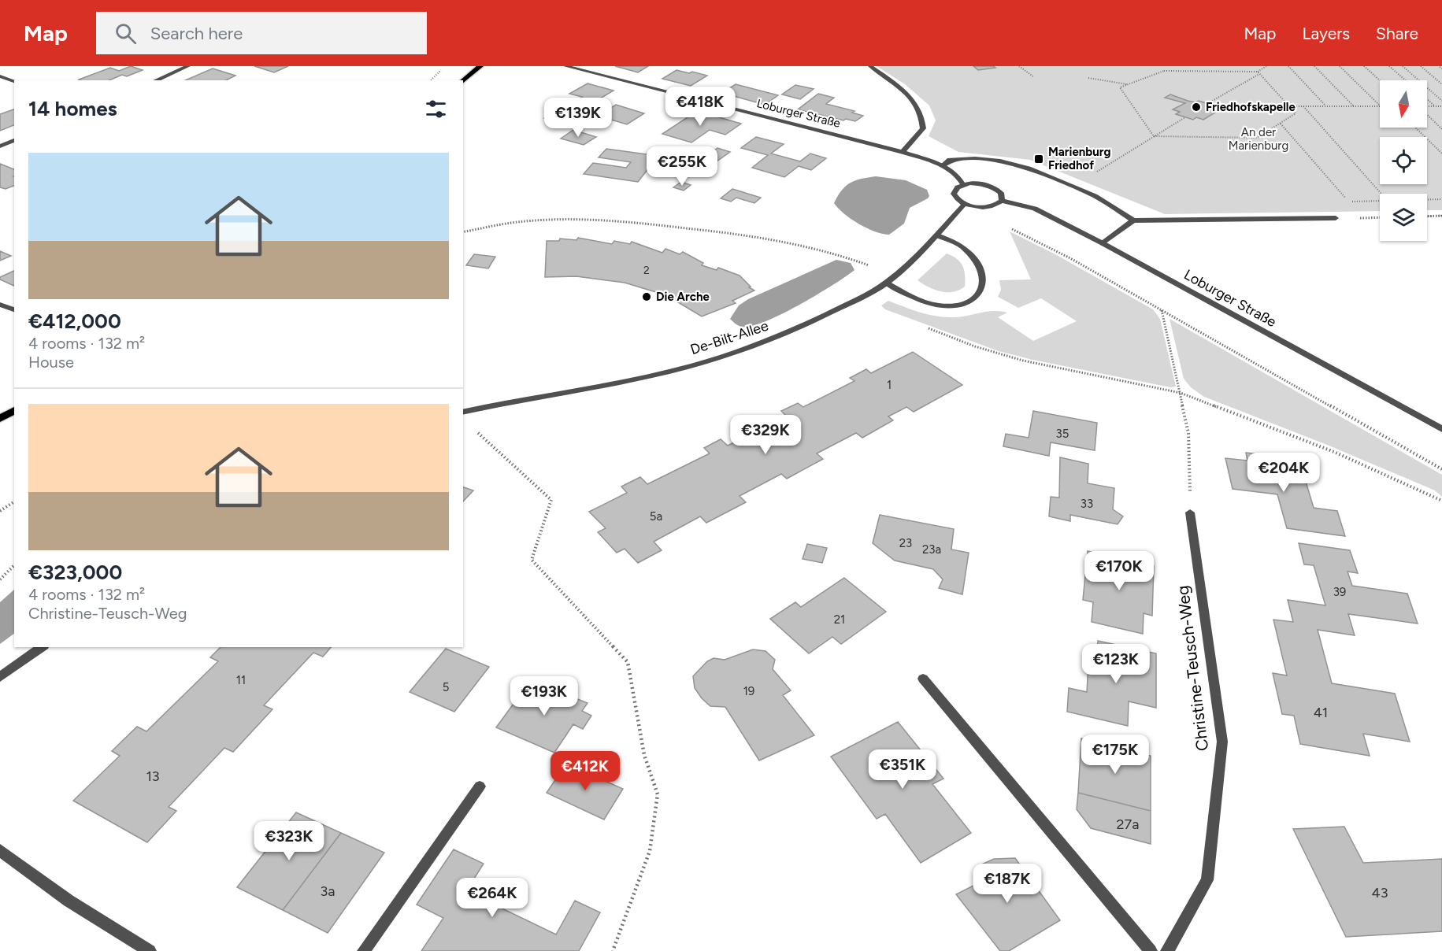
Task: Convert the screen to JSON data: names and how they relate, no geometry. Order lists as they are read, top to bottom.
{
  "streets": {
    "street": ["Loburger Straße", "De-Bilt-Allee", "Christine-Teusch-Weg"]
  },
  "parks": ["An der Marienburg"],
  "places": {
    "other": ["Friedhofskapelle", "Die Arche"],
    "transit": ["Marienburg Friedhof"]
  },
  "house_numbers": [
    "2",
    "1",
    "35",
    "33",
    "5a",
    "23",
    "23a",
    "39",
    "21",
    "11",
    "5",
    "19",
    "41",
    "13",
    "27a",
    "3a",
    "43"
  ],
  "north": "bottom",
  "page": {
    "header": "Map",
    "search": "Search here",
    "nav": ["Map", "Layers", "Share"],
    "heading": "14 homes",
    "price": [
      "€418K",
      "€139K",
      "€255K",
      "€329K",
      "€204K",
      "€170K",
      "€123K",
      "€193K",
      "€175K",
      "€351K",
      "€412K",
      "€323K",
      "€187K",
      "€264K"
    ],
    "list": [
      {
        "name": "€412,000",
        "note": "4 rooms · 132 m² · House"
      },
      {
        "name": "€323,000",
        "note": "4 rooms · 132 m² · Christine-Teusch-Weg"
      }
    ]
  }
}
